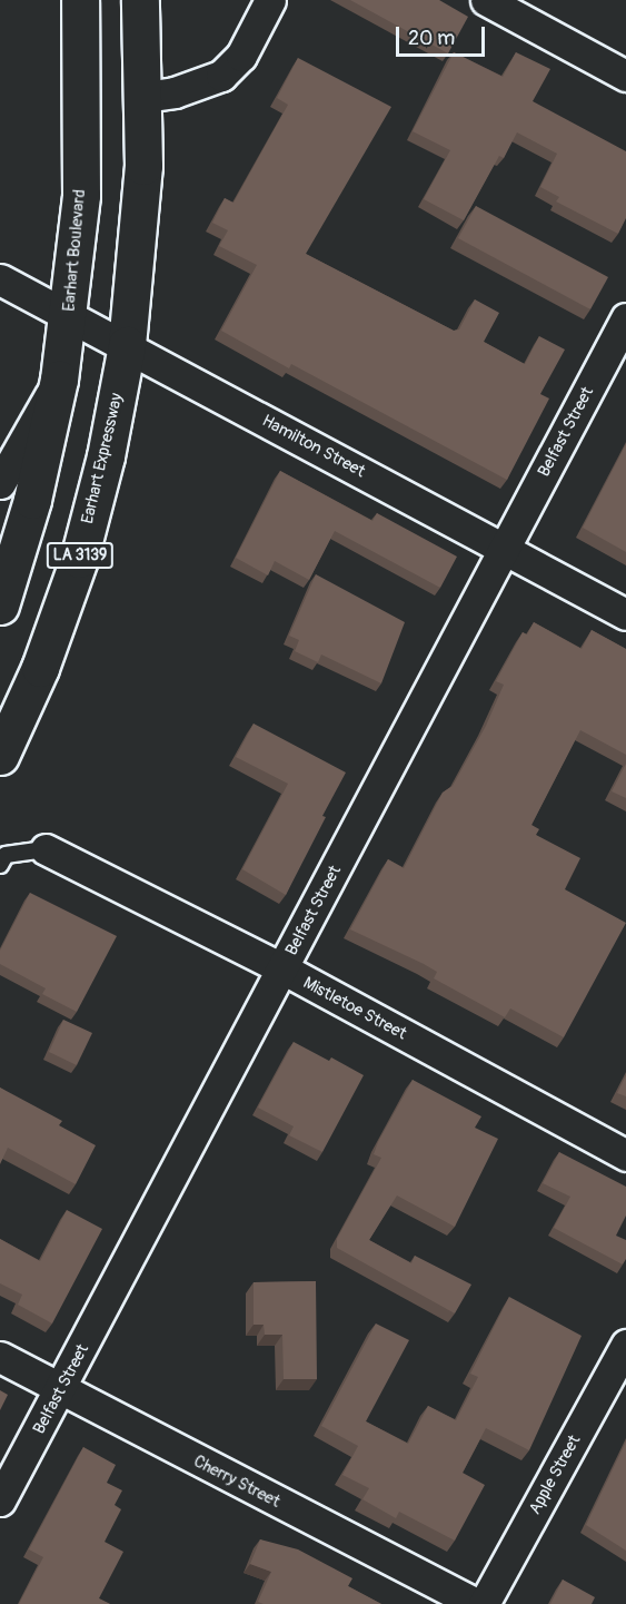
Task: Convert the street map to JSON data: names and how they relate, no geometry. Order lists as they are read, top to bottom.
{
  "streets": {
    "main road": ["Earhart Boulevard", "Earhart Expressway", "LA 3139"],
    "street": [
      "Belfast Street",
      "Hamilton Street",
      "Mistletoe Street",
      "Apple Street",
      "Cherry Street"
    ]
  },
  "crossings": [
    ["Earhart Boulevard", "Hamilton Street"],
    ["Earhart Boulevard", "LA 3139"],
    ["Belfast Street", "Hamilton Street"],
    ["Belfast Street", "Mistletoe Street"],
    ["Belfast Street", "Cherry Street"],
    ["Hamilton Street", "Earhart Expressway"],
    ["Hamilton Street", "LA 3139"],
    ["Earhart Expressway", "LA 3139"]
  ],
  "scale_bar": "20 m"
}
